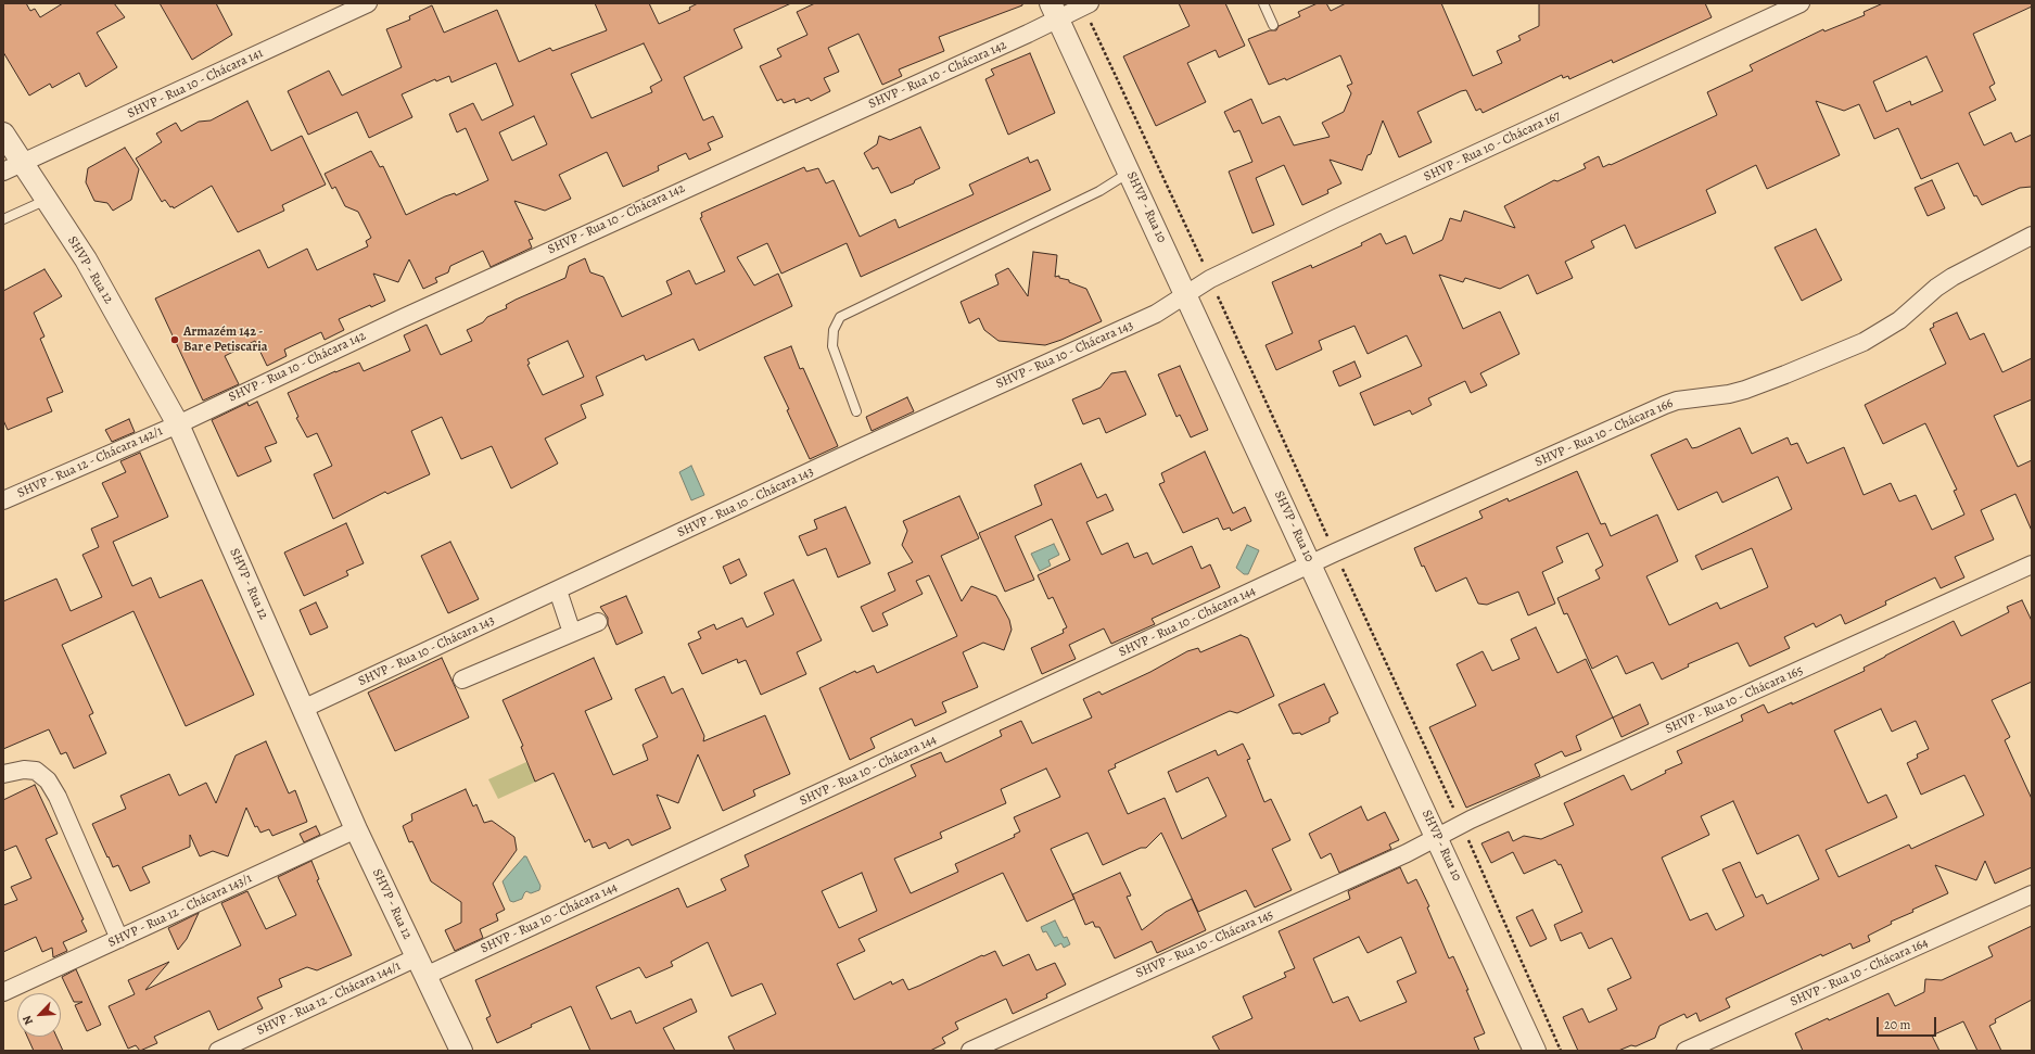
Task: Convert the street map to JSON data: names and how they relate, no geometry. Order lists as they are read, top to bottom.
{
  "streets": {
    "street": [
      "SHVP - Rua 10 - Chácara 142",
      "SHVP - Rua 10 - Chácara 141",
      "SHVP - Rua 10 - Chácara 167",
      "SHVP - Rua 10",
      "SHVP - Rua 12",
      "SHVP - Rua 10 - Chácara 143",
      "SHVP - Rua 10 - Chácara 166",
      "SHVP - Rua 12 - Chácara 142/1",
      "SHVP - Rua 10 - Chácara 144",
      "SHVP - Rua 10 - Chácara 165",
      "SHVP - Rua 12 - Chácara 143/1",
      "SHVP - Rua 10 - Chácara 145",
      "SHVP - Rua 10 - Chácara 164",
      "SHVP - Rua 12 - Chácara 144/1"
    ]
  },
  "crossings": [
    ["SHVP - Rua 10 - Chácara 142", "SHVP - Rua 10"],
    ["SHVP - Rua 10 - Chácara 142", "SHVP - Rua 12"],
    ["SHVP - Rua 10 - Chácara 142", "SHVP - Rua 12 - Chácara 142/1"],
    ["SHVP - Rua 10 - Chácara 141", "SHVP - Rua 12"],
    ["SHVP - Rua 10 - Chácara 167", "SHVP - Rua 10"],
    ["SHVP - Rua 10 - Chácara 167", "SHVP - Rua 10 - Chácara 143"],
    ["SHVP - Rua 10", "SHVP - Rua 10 - Chácara 143"],
    ["SHVP - Rua 10", "SHVP - Rua 10 - Chácara 166"],
    ["SHVP - Rua 10", "SHVP - Rua 10 - Chácara 144"],
    ["SHVP - Rua 10", "SHVP - Rua 10 - Chácara 165"],
    ["SHVP - Rua 10", "SHVP - Rua 10 - Chácara 145"],
    ["SHVP - Rua 12", "SHVP - Rua 10 - Chácara 143"],
    ["SHVP - Rua 12", "SHVP - Rua 12 - Chácara 142/1"],
    ["SHVP - Rua 12", "SHVP - Rua 10 - Chácara 144"],
    ["SHVP - Rua 12", "SHVP - Rua 12 - Chácara 143/1"],
    ["SHVP - Rua 12", "SHVP - Rua 12 - Chácara 144/1"],
    ["SHVP - Rua 10 - Chácara 166", "SHVP - Rua 10 - Chácara 144"],
    ["SHVP - Rua 10 - Chácara 144", "SHVP - Rua 12 - Chácara 144/1"],
    ["SHVP - Rua 10 - Chácara 165", "SHVP - Rua 10 - Chácara 145"]
  ],
  "places": ["Armazém 142 - Bar e Petiscaria"],
  "scale_bar": "20 m",
  "north": "bottom left"
}
